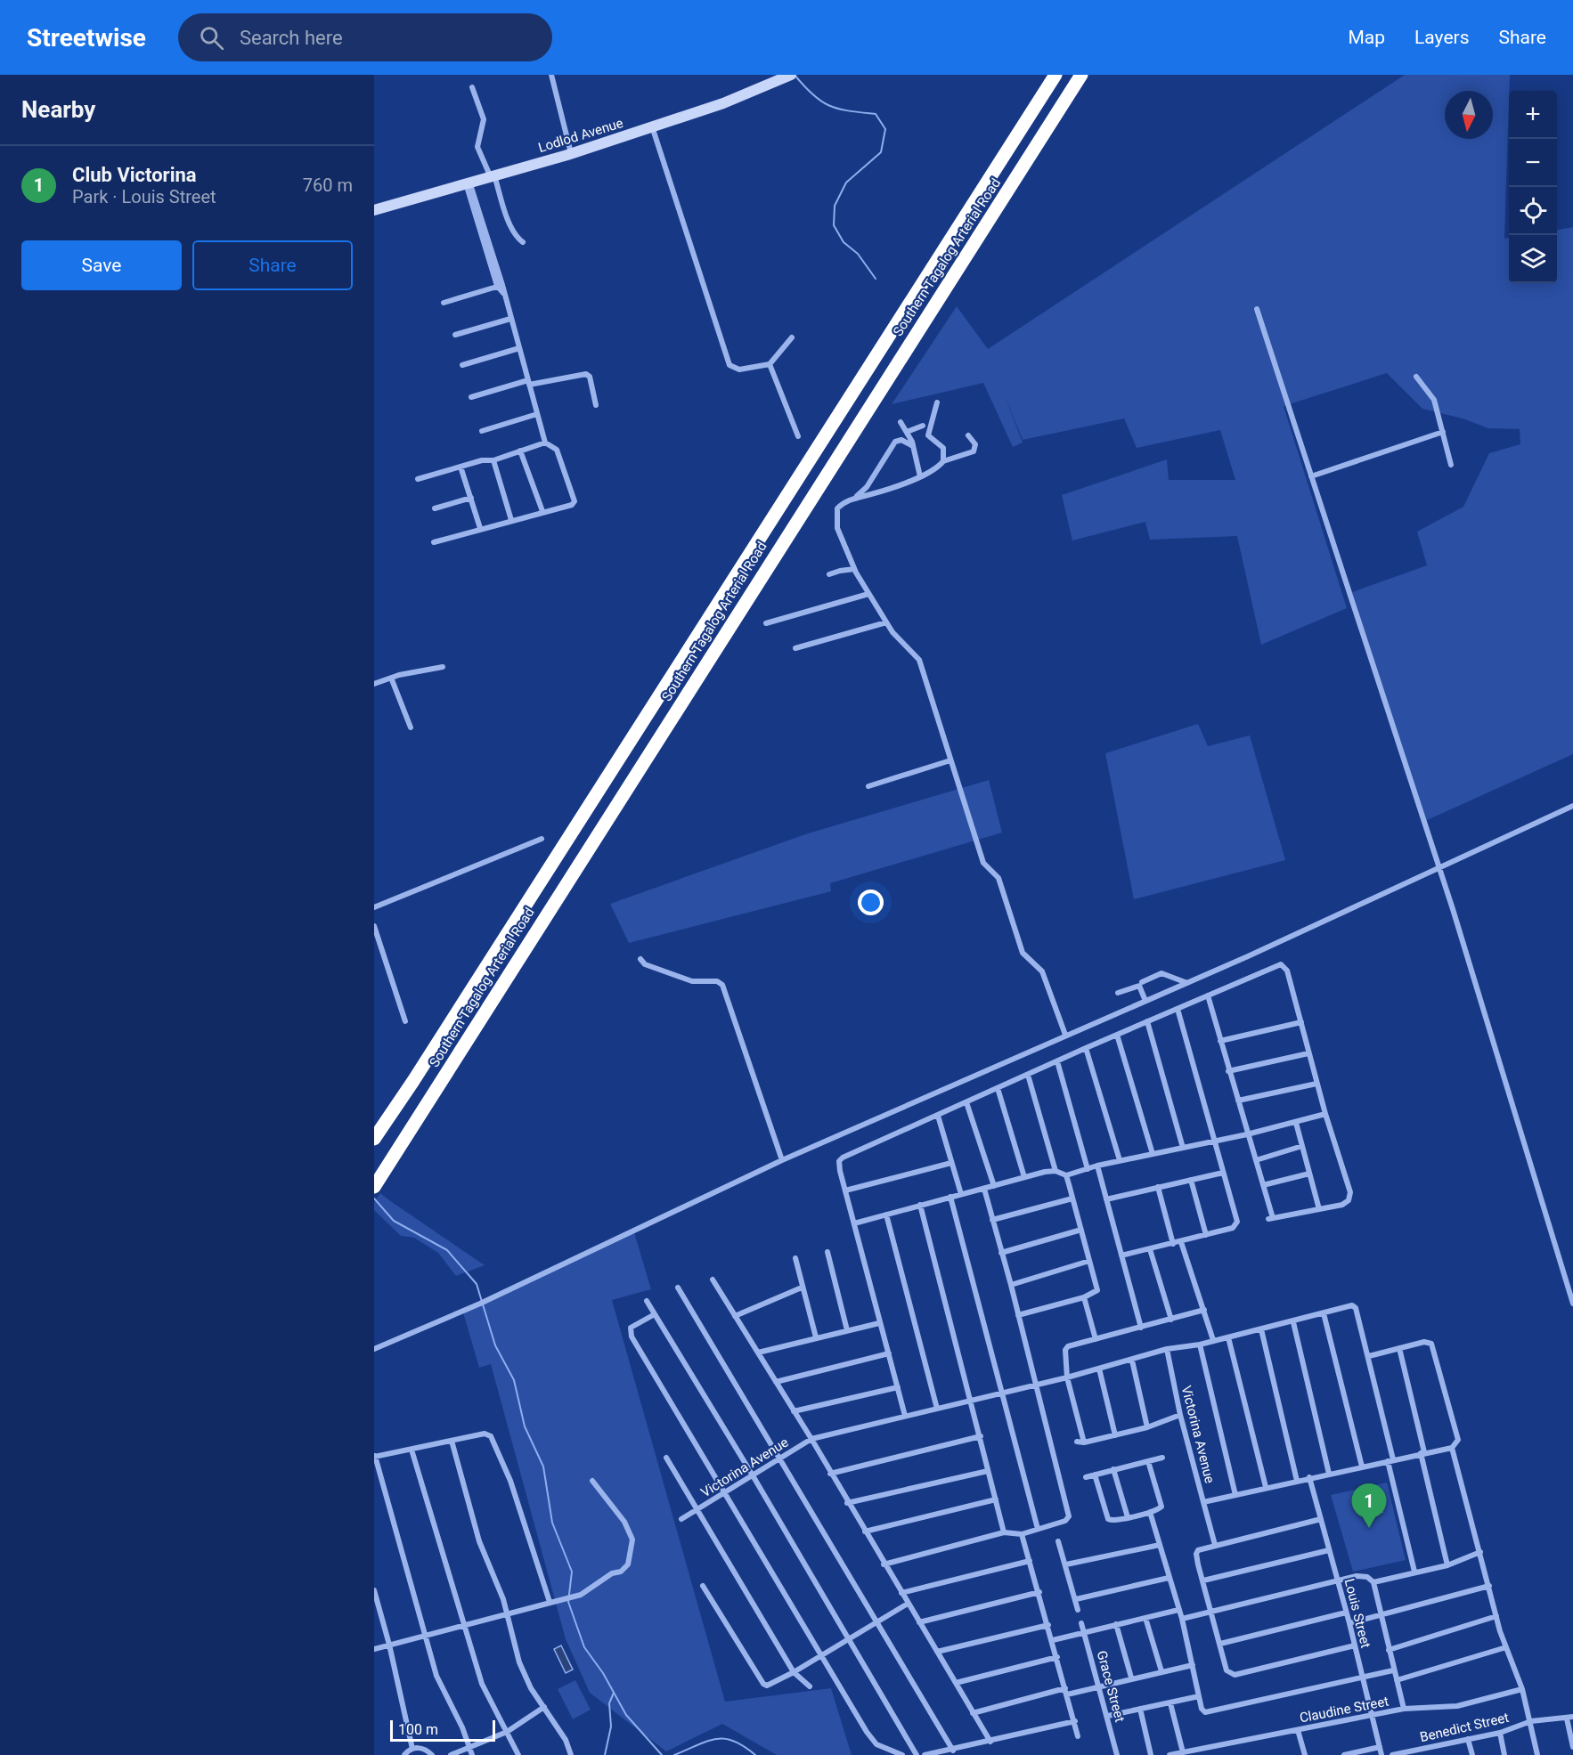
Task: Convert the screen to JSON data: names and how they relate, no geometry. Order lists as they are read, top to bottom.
{
  "streets": {
    "highway": ["Southern Tagalog Arterial Road"],
    "main road": ["Lodlod Avenue"],
    "street": [
      "Victorina Avenue",
      "Louis Street",
      "Grace Street",
      "Claudine Street",
      "Benedict Street"
    ]
  },
  "crossings": [
    ["Victorina Avenue", "Louis Street"],
    ["Louis Street", "Claudine Street"]
  ],
  "scale_bar": "100 m",
  "north": "bottom",
  "page": {
    "header": "Streetwise",
    "search": "Search here",
    "nav": ["Map", "Layers", "Share"],
    "heading": "Nearby",
    "map_buttons": ["+", "−"],
    "list": [
      {
        "mark": "1",
        "name": "Club Victorina",
        "note": "Park · Louis Street",
        "value": "760 m"
      }
    ],
    "buttons": ["Save", "Share"],
    "pins": "1",
    "scale": "100 m"
  }
}
